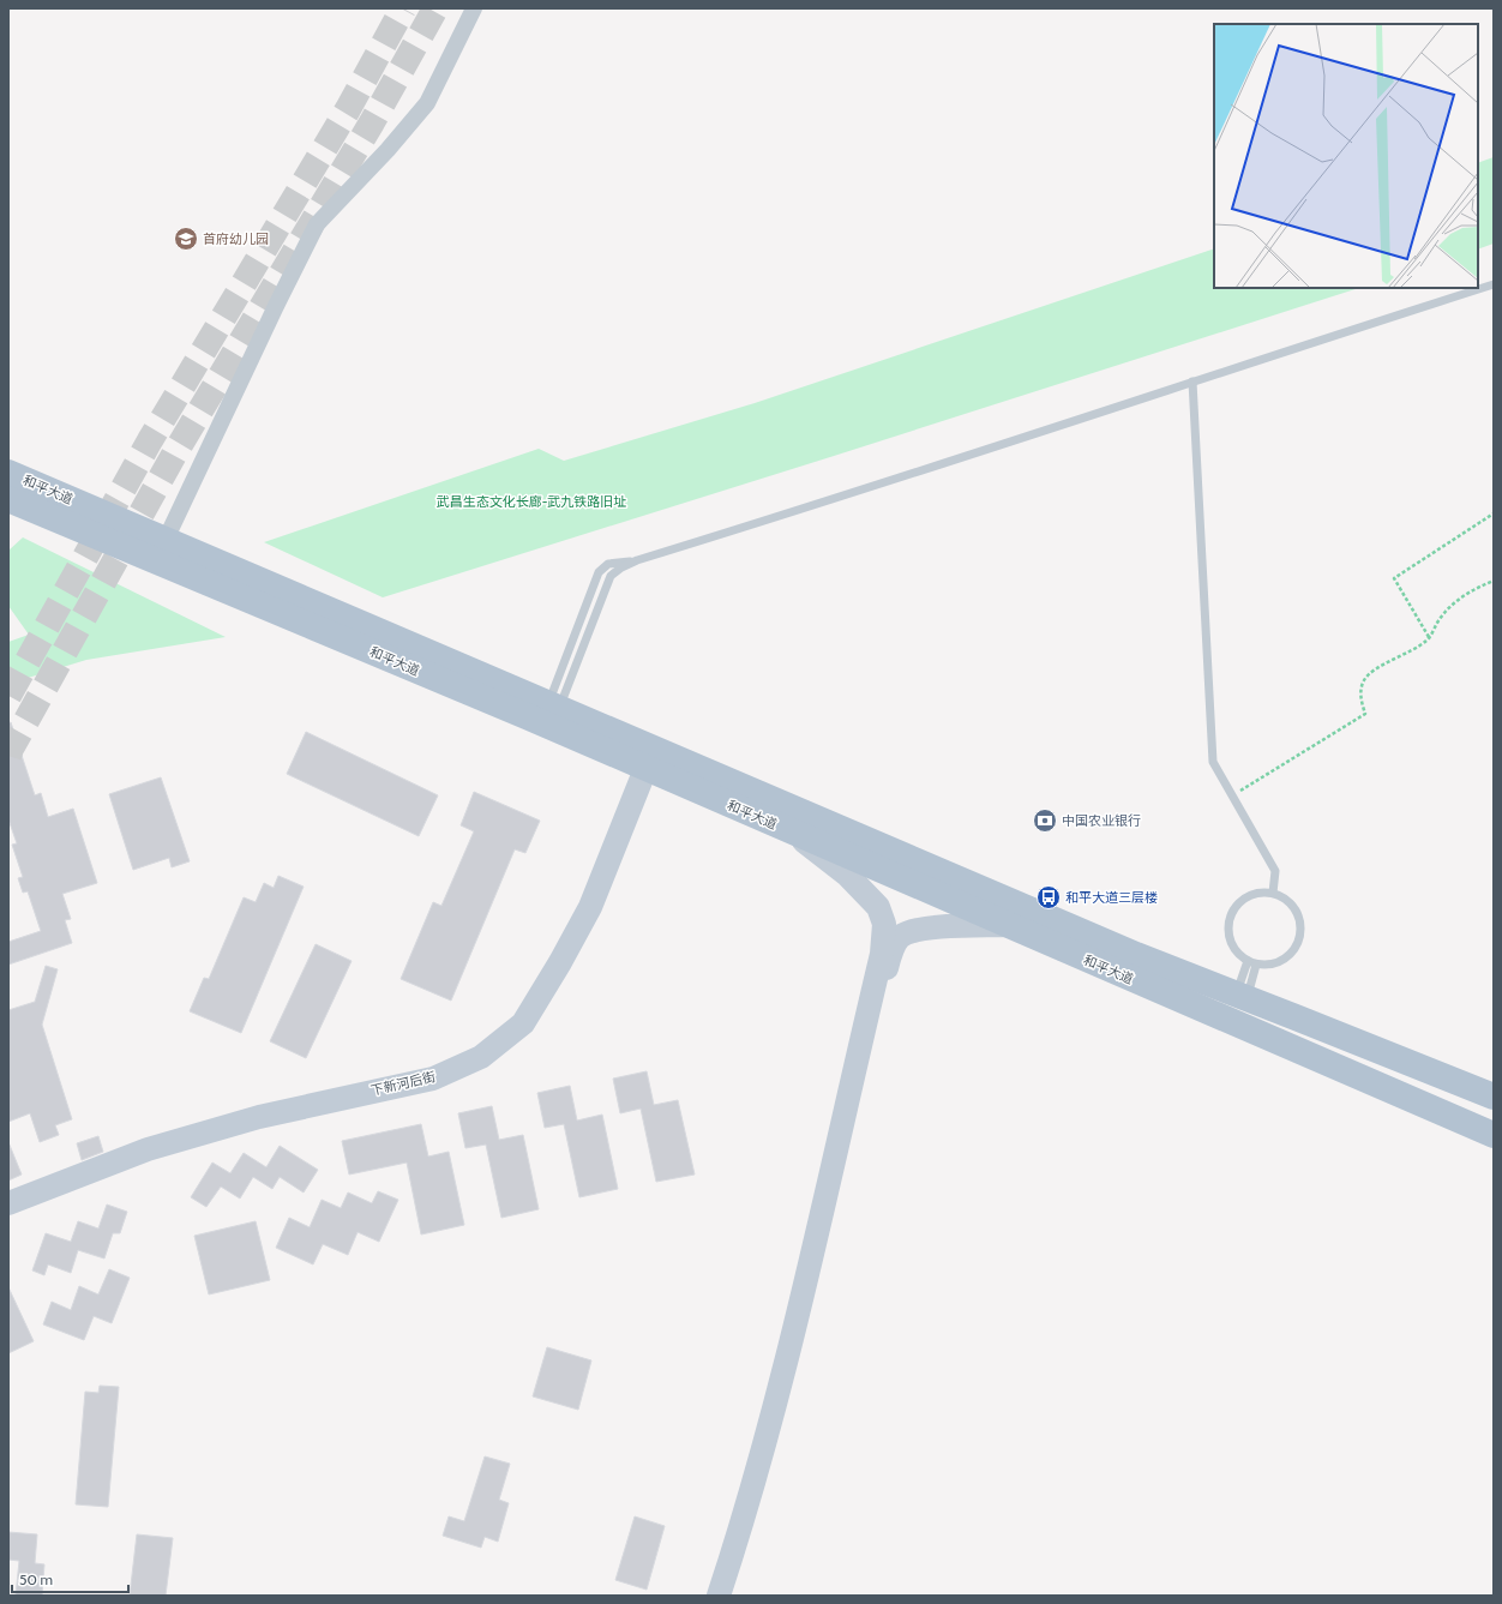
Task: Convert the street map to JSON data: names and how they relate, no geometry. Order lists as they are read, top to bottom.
{
  "streets": {
    "main road": ["和平大道"],
    "street": ["下新河后街"]
  },
  "crossings": [
    ["和平大道", "下新河后街"]
  ],
  "parks": ["武昌生态文化长廊-武九铁路旧址"],
  "places": {
    "school or university": ["首府幼儿园"],
    "bank": ["中国农业银行"],
    "bus stop": ["和平大道三层楼"]
  },
  "scale_bar": "50 m"
}
